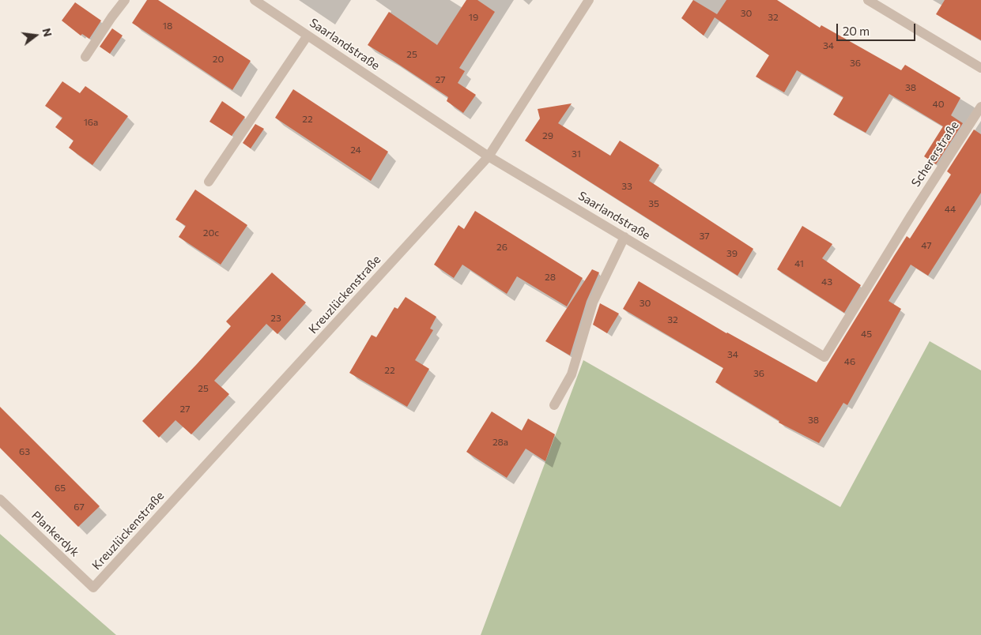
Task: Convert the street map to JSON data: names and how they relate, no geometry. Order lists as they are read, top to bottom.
{
  "streets": {
    "street": [
      "Saarlandstraße",
      "Schererstraße",
      "Kreuzlückenstraße",
      "Plankerdyk"
    ]
  },
  "crossings": [
    ["Saarlandstraße", "Schererstraße"],
    ["Saarlandstraße", "Kreuzlückenstraße"],
    ["Kreuzlückenstraße", "Plankerdyk"]
  ],
  "house_numbers": [
    "30",
    "19",
    "32",
    "18",
    "34",
    "25",
    "20",
    "36",
    "27",
    "38",
    "40",
    "22",
    "16a",
    "29",
    "24",
    "31",
    "33",
    "35",
    "44",
    "20c",
    "37",
    "47",
    "26",
    "39",
    "41",
    "28",
    "43",
    "30",
    "23",
    "32",
    "45",
    "34",
    "46",
    "22",
    "36",
    "25",
    "27",
    "38",
    "28a",
    "63",
    "65",
    "67"
  ],
  "scale_bar": "20 m",
  "north": "right"
}
